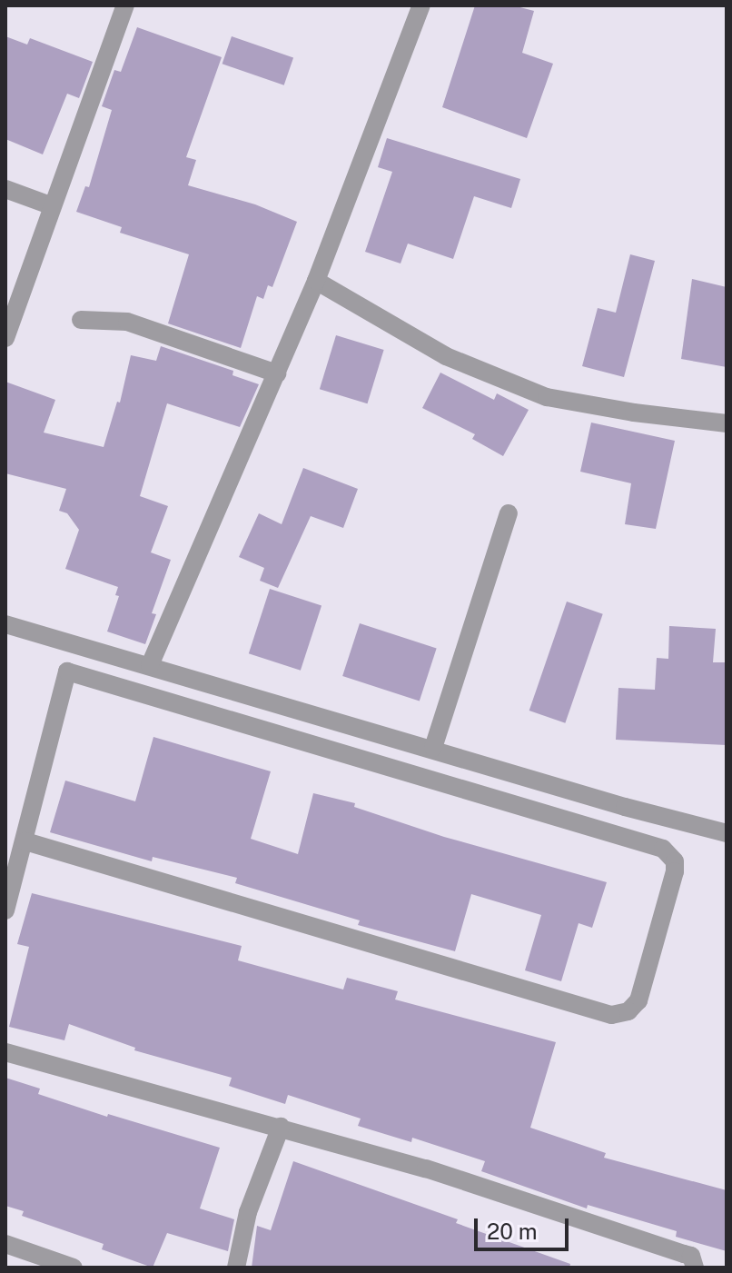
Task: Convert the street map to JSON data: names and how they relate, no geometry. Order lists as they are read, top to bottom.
{
  "scale_bar": "20 m"
}
